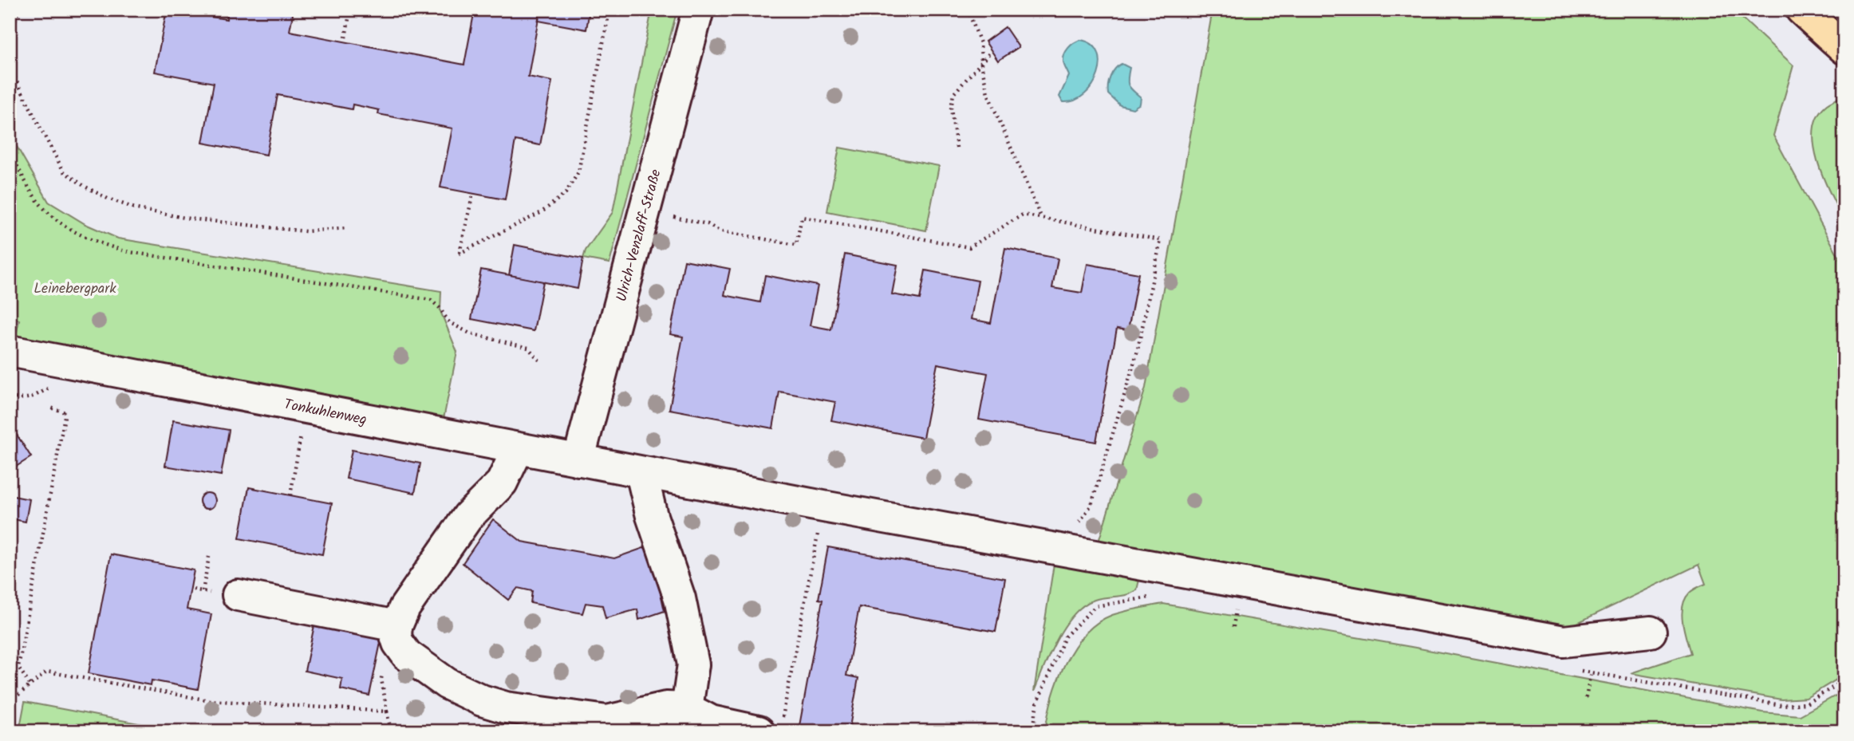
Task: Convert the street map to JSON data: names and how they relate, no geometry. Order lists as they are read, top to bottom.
{
  "streets": {
    "street": ["Ulrich-Venzlaff-Straße", "Tonkuhlenweg"]
  },
  "crossings": [
    ["Ulrich-Venzlaff-Straße", "Tonkuhlenweg"]
  ],
  "parks": ["Leinebergpark"]
}
